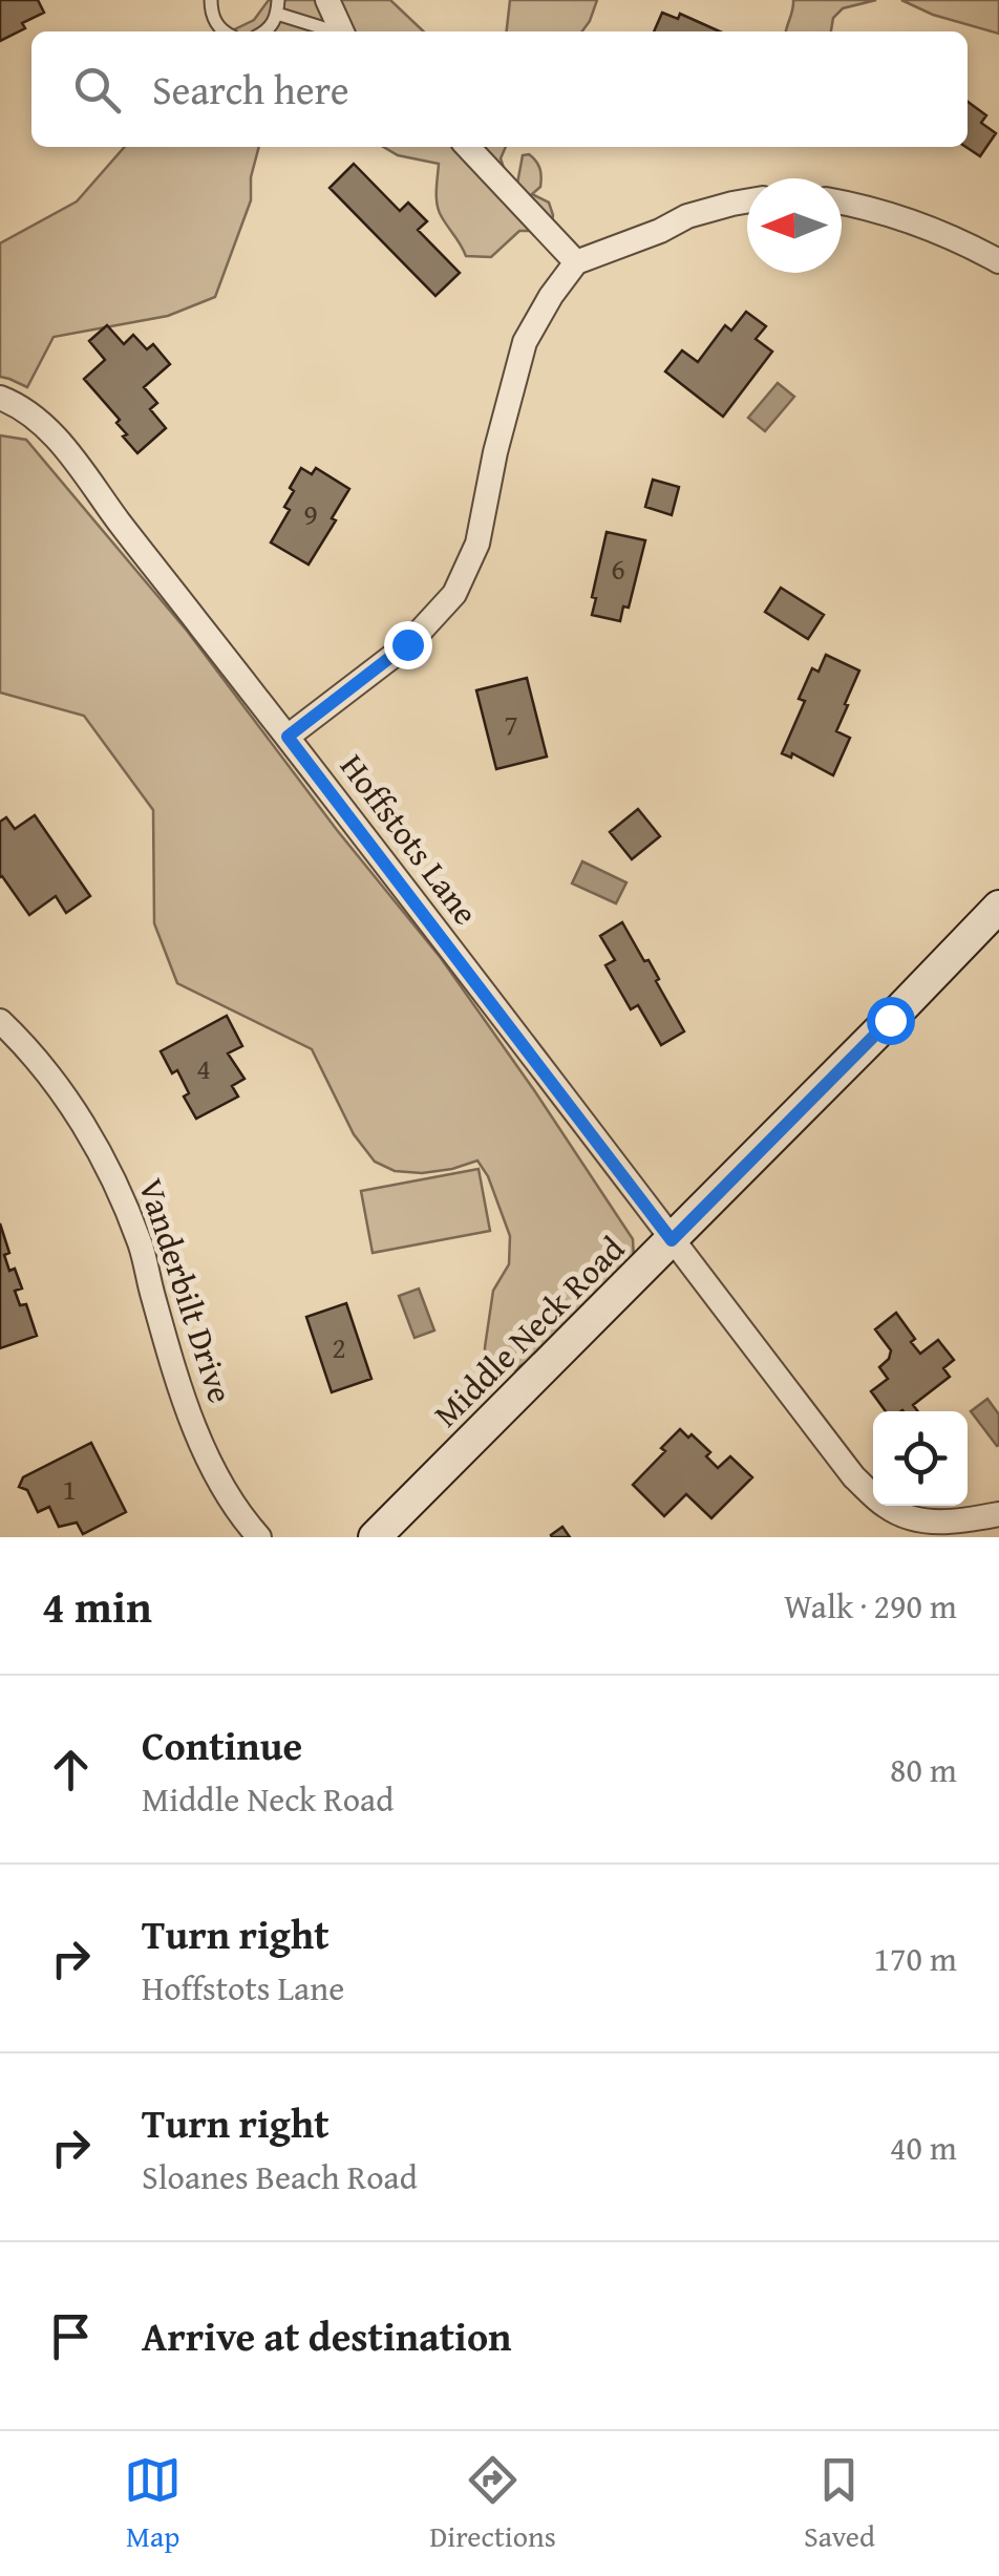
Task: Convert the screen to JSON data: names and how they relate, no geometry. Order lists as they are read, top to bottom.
{
  "streets": {
    "street": ["Hoffstots Lane", "Vanderbilt Drive", "Middle Neck Road"]
  },
  "crossings": [
    ["Hoffstots Lane", "Middle Neck Road"]
  ],
  "house_numbers": [
    "9",
    "6",
    "7",
    "4",
    "2",
    "1"
  ],
  "north": "left",
  "page": {
    "search": "Search here",
    "heading": ["4 min", "Walk · 290 m"],
    "list": [
      ["Continue", "Middle Neck Road", "80 m"],
      ["Turn right", "Hoffstots Lane", "170 m"],
      ["Turn right", "Sloanes Beach Road", "40 m"],
      "Arrive at destination"
    ],
    "nav": ["Map", "Directions", "Saved"]
  }
}
